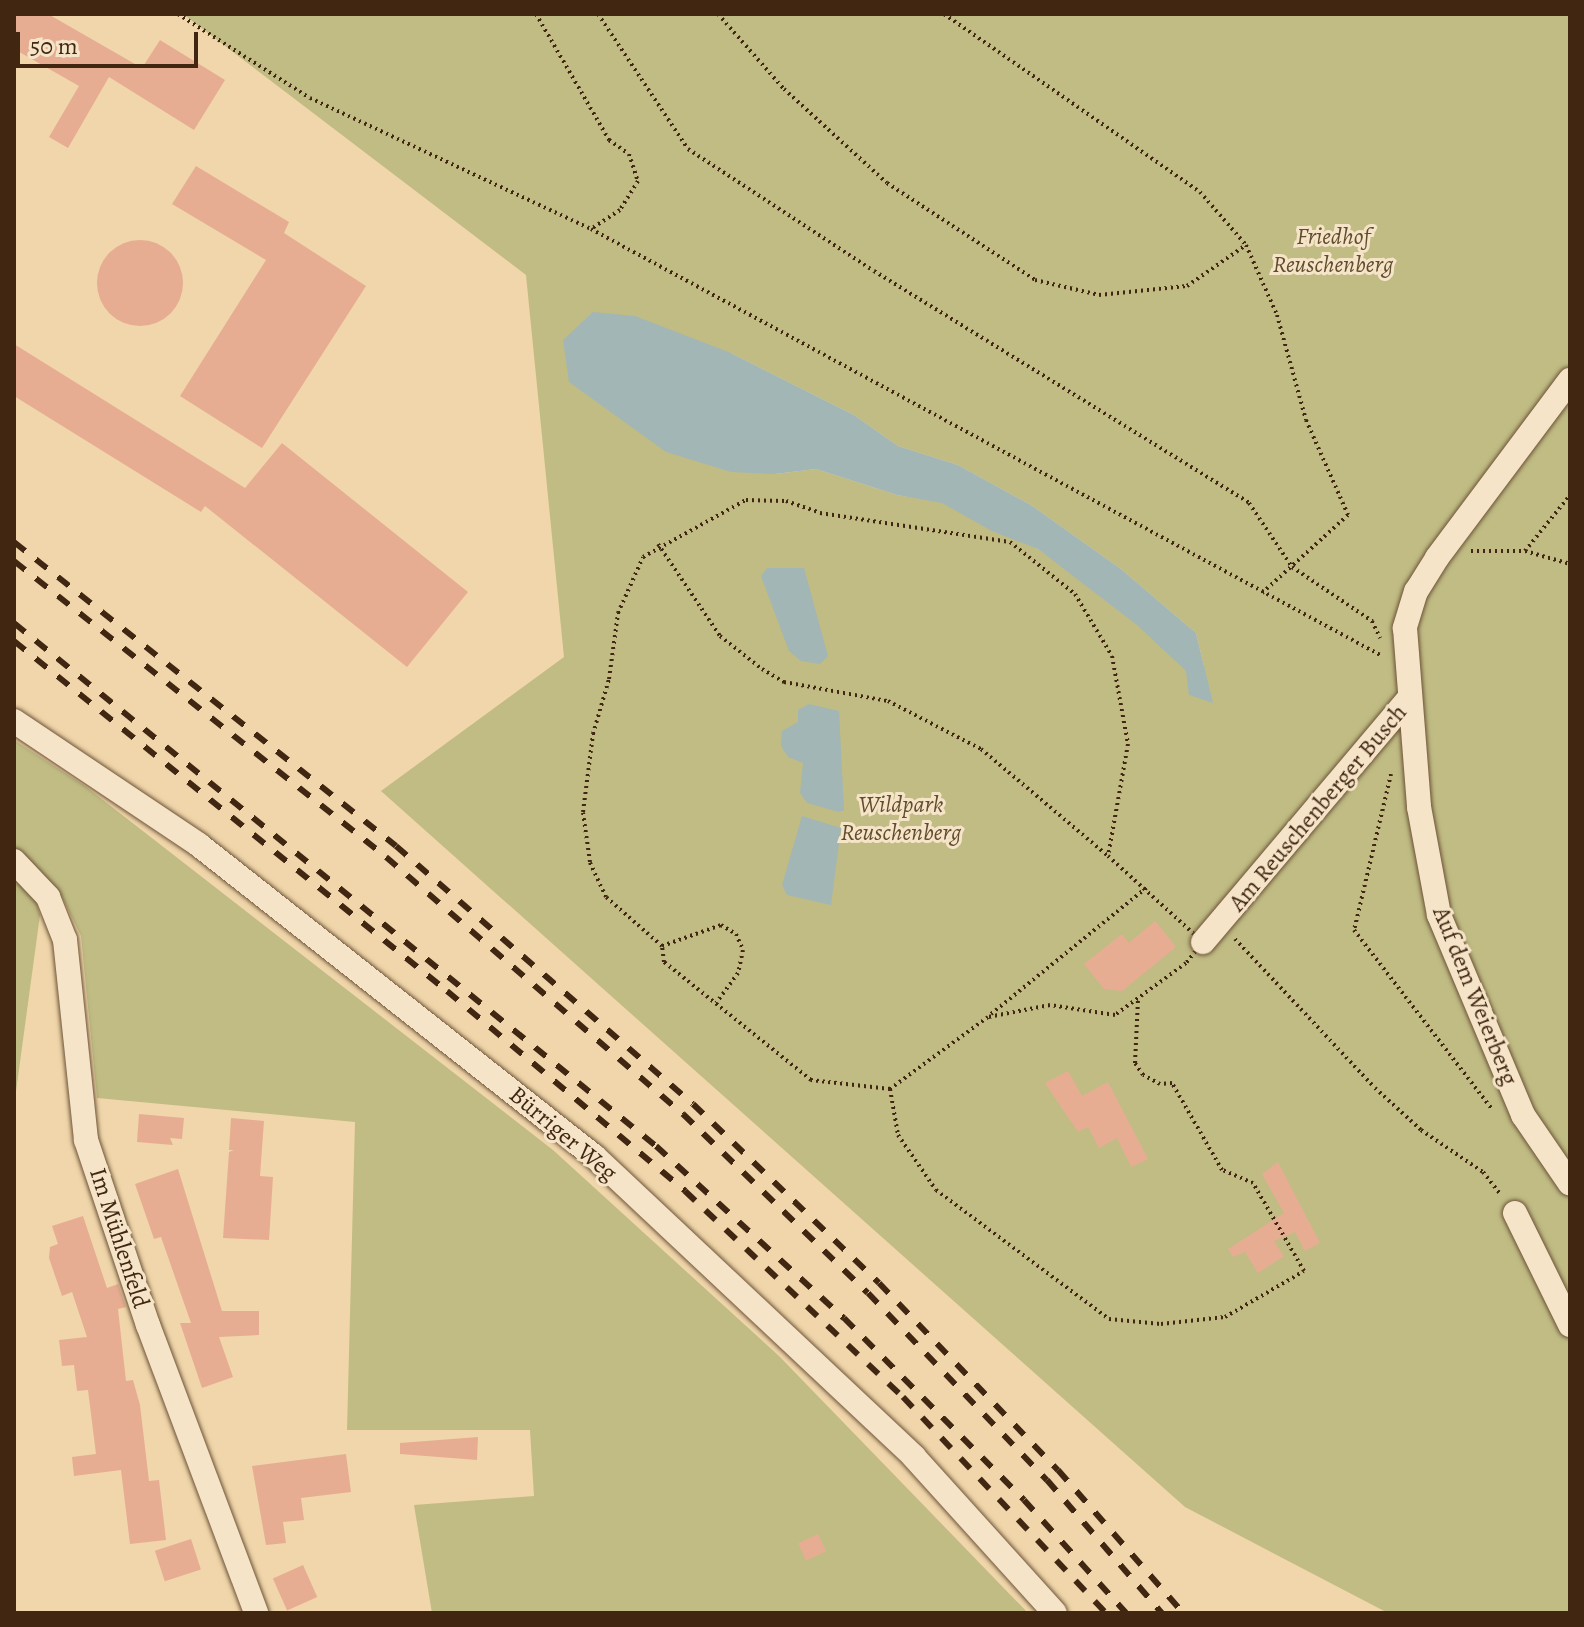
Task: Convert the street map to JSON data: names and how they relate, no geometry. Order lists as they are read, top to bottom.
{
  "streets": {
    "street": [
      "Am Reuschenberger Busch",
      "Auf dem Weierberg",
      "Bürriger Weg",
      "Im Mühlenfeld"
    ]
  },
  "crossings": [
    ["Am Reuschenberger Busch", "Auf dem Weierberg"]
  ],
  "parks": ["Friedhof Reuschenberg", "Wildpark Reuschenberg"],
  "scale_bar": "50 m"
}
